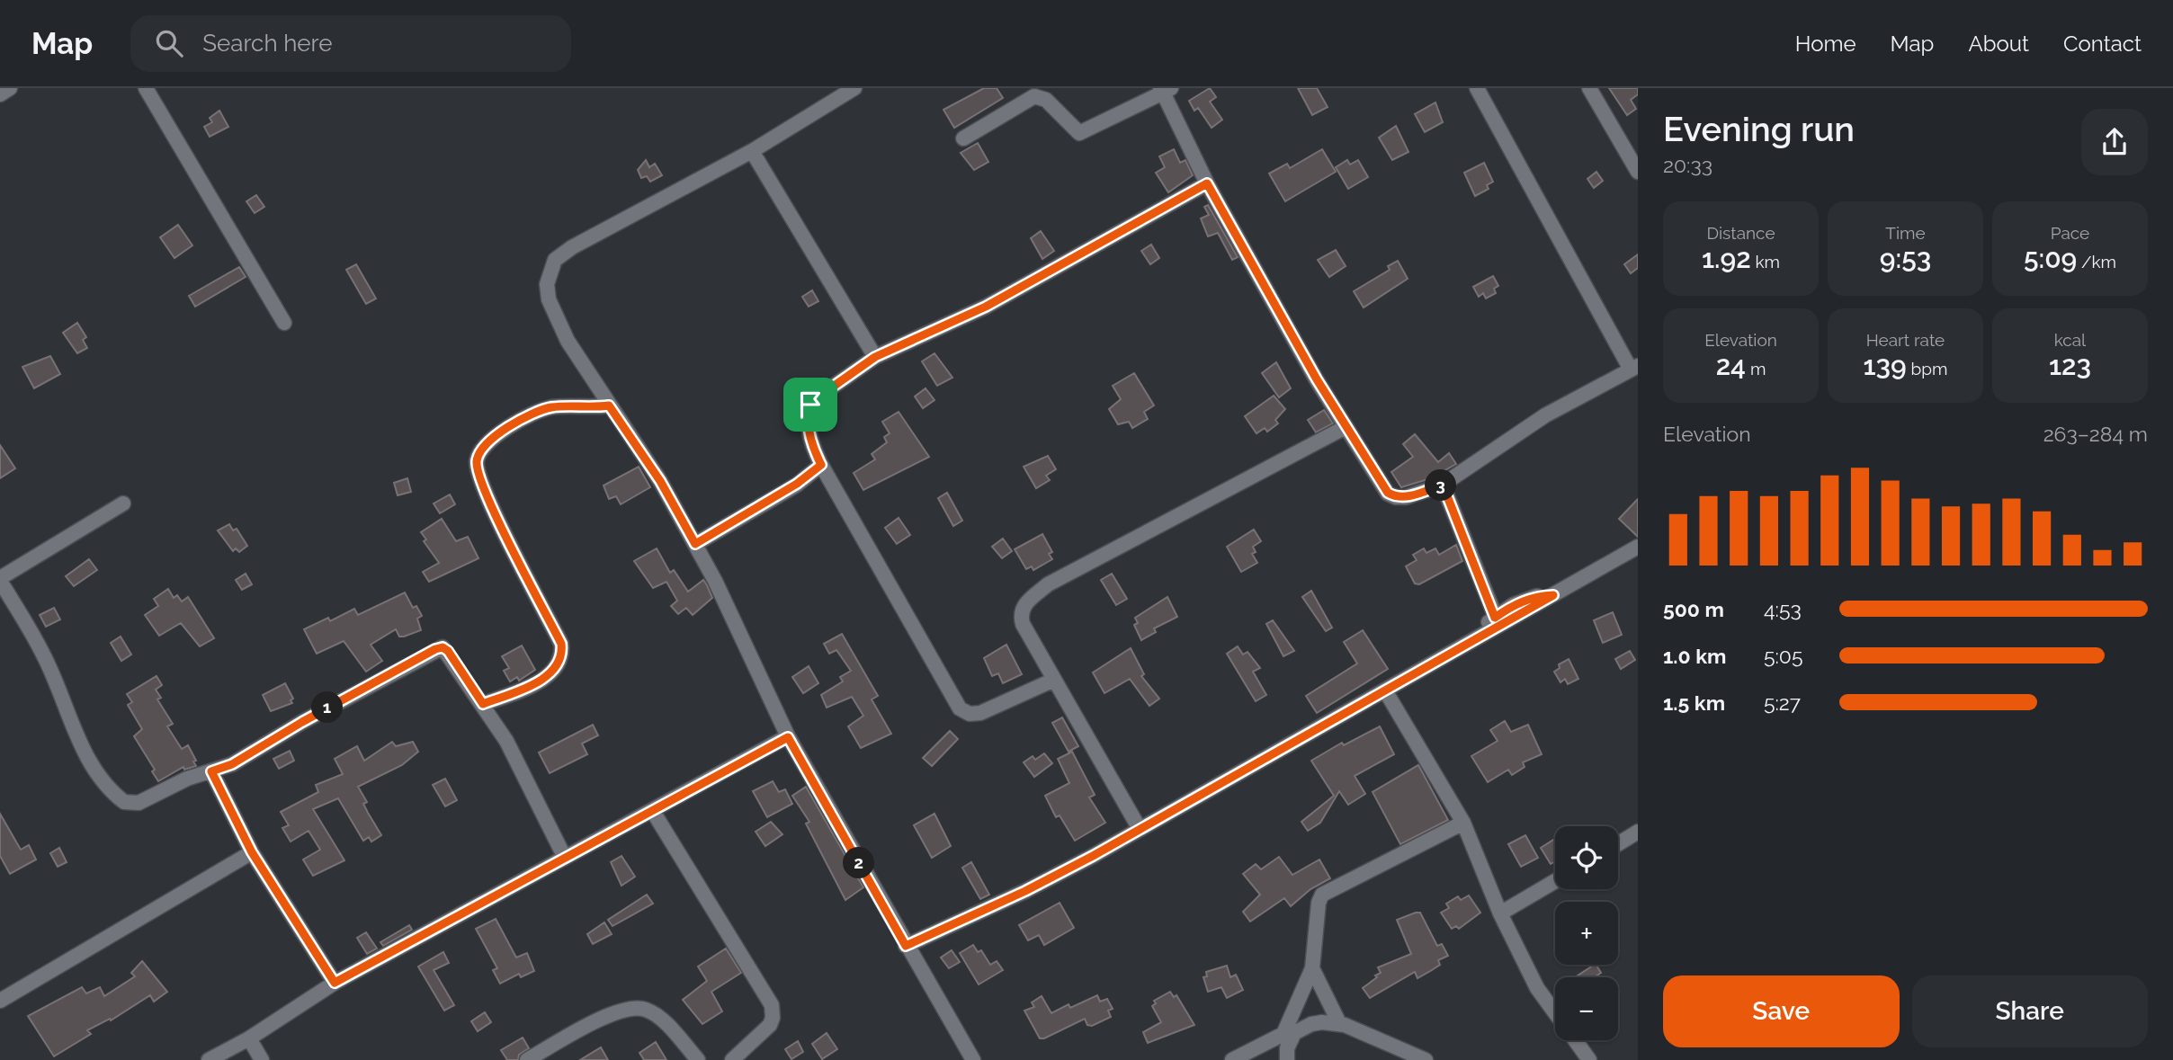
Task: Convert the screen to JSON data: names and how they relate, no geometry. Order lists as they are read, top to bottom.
{
  "page": {
    "header": "Map",
    "search": "Search here",
    "nav": [
      "Home",
      "Map",
      "About",
      "Contact"
    ],
    "heading": ["Evening run", "20:33"],
    "stats": [
      ["Distance", "1.92 km"],
      ["Time", "9:53"],
      ["Pace", "5:09 /km"],
      ["Elevation", "24 m"],
      ["Heart rate", "139 bpm"],
      ["kcal", "123"]
    ],
    "chart": ["Elevation", "263–284 m"],
    "pins": ["3", "1", "2"],
    "list": [
      {
        "name": "500 m",
        "note": "4:53"
      },
      {
        "name": "1.0 km",
        "note": "5:05"
      },
      {
        "name": "1.5 km",
        "note": "5:27"
      }
    ],
    "map_buttons": ["+", "−"],
    "buttons": ["Save", "Share"]
  }
}
